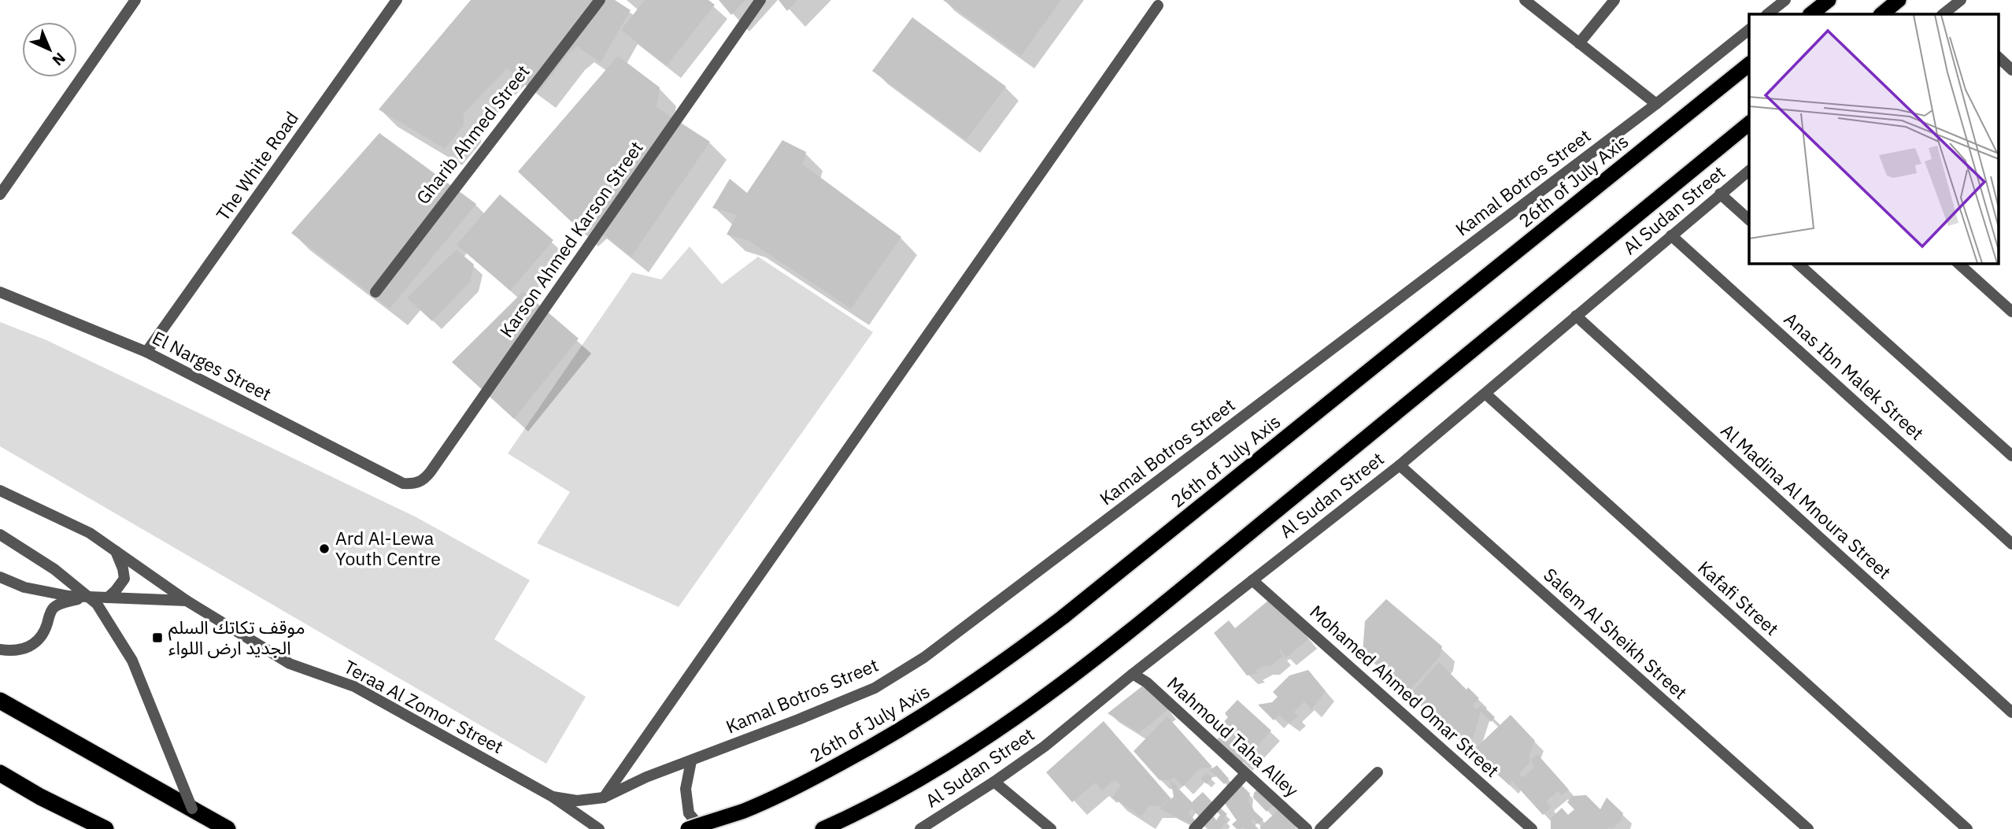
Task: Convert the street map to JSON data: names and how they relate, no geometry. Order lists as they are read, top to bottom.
{
  "streets": {
    "highway": ["26th of July Axis"],
    "street": [
      "Gharib Ahmed Street",
      "The White Road",
      "Kamal Botros Street",
      "Al Sudan Street",
      "Karson Ahmed Karson Street",
      "El Narges Street",
      "Anas Ibn Malek Street",
      "Al Madina Al Mnoura Street",
      "Kafafi Street",
      "Salem Al Sheikh Street",
      "Mohamed Ahmed Omar Street",
      "Teraa Al Zomor Street",
      "Mahmoud Taha Alley"
    ]
  },
  "crossings": [
    ["The White Road", "El Narges Street"],
    ["Kamal Botros Street", "Teraa Al Zomor Street"],
    ["Al Sudan Street", "Anas Ibn Malek Street"],
    ["Al Sudan Street", "Al Madina Al Mnoura Street"],
    ["Al Sudan Street", "Kafafi Street"],
    ["Al Sudan Street", "Salem Al Sheikh Street"],
    ["Al Sudan Street", "Mohamed Ahmed Omar Street"],
    ["Al Sudan Street", "Mahmoud Taha Alley"],
    ["Karson Ahmed Karson Street", "El Narges Street"]
  ],
  "places": {
    "other": ["Ard Al-Lewa Youth Centre"],
    "transit": ["موقف تكاتك السلم الجديد ارض اللواء"]
  },
  "north": "bottom right"
}
